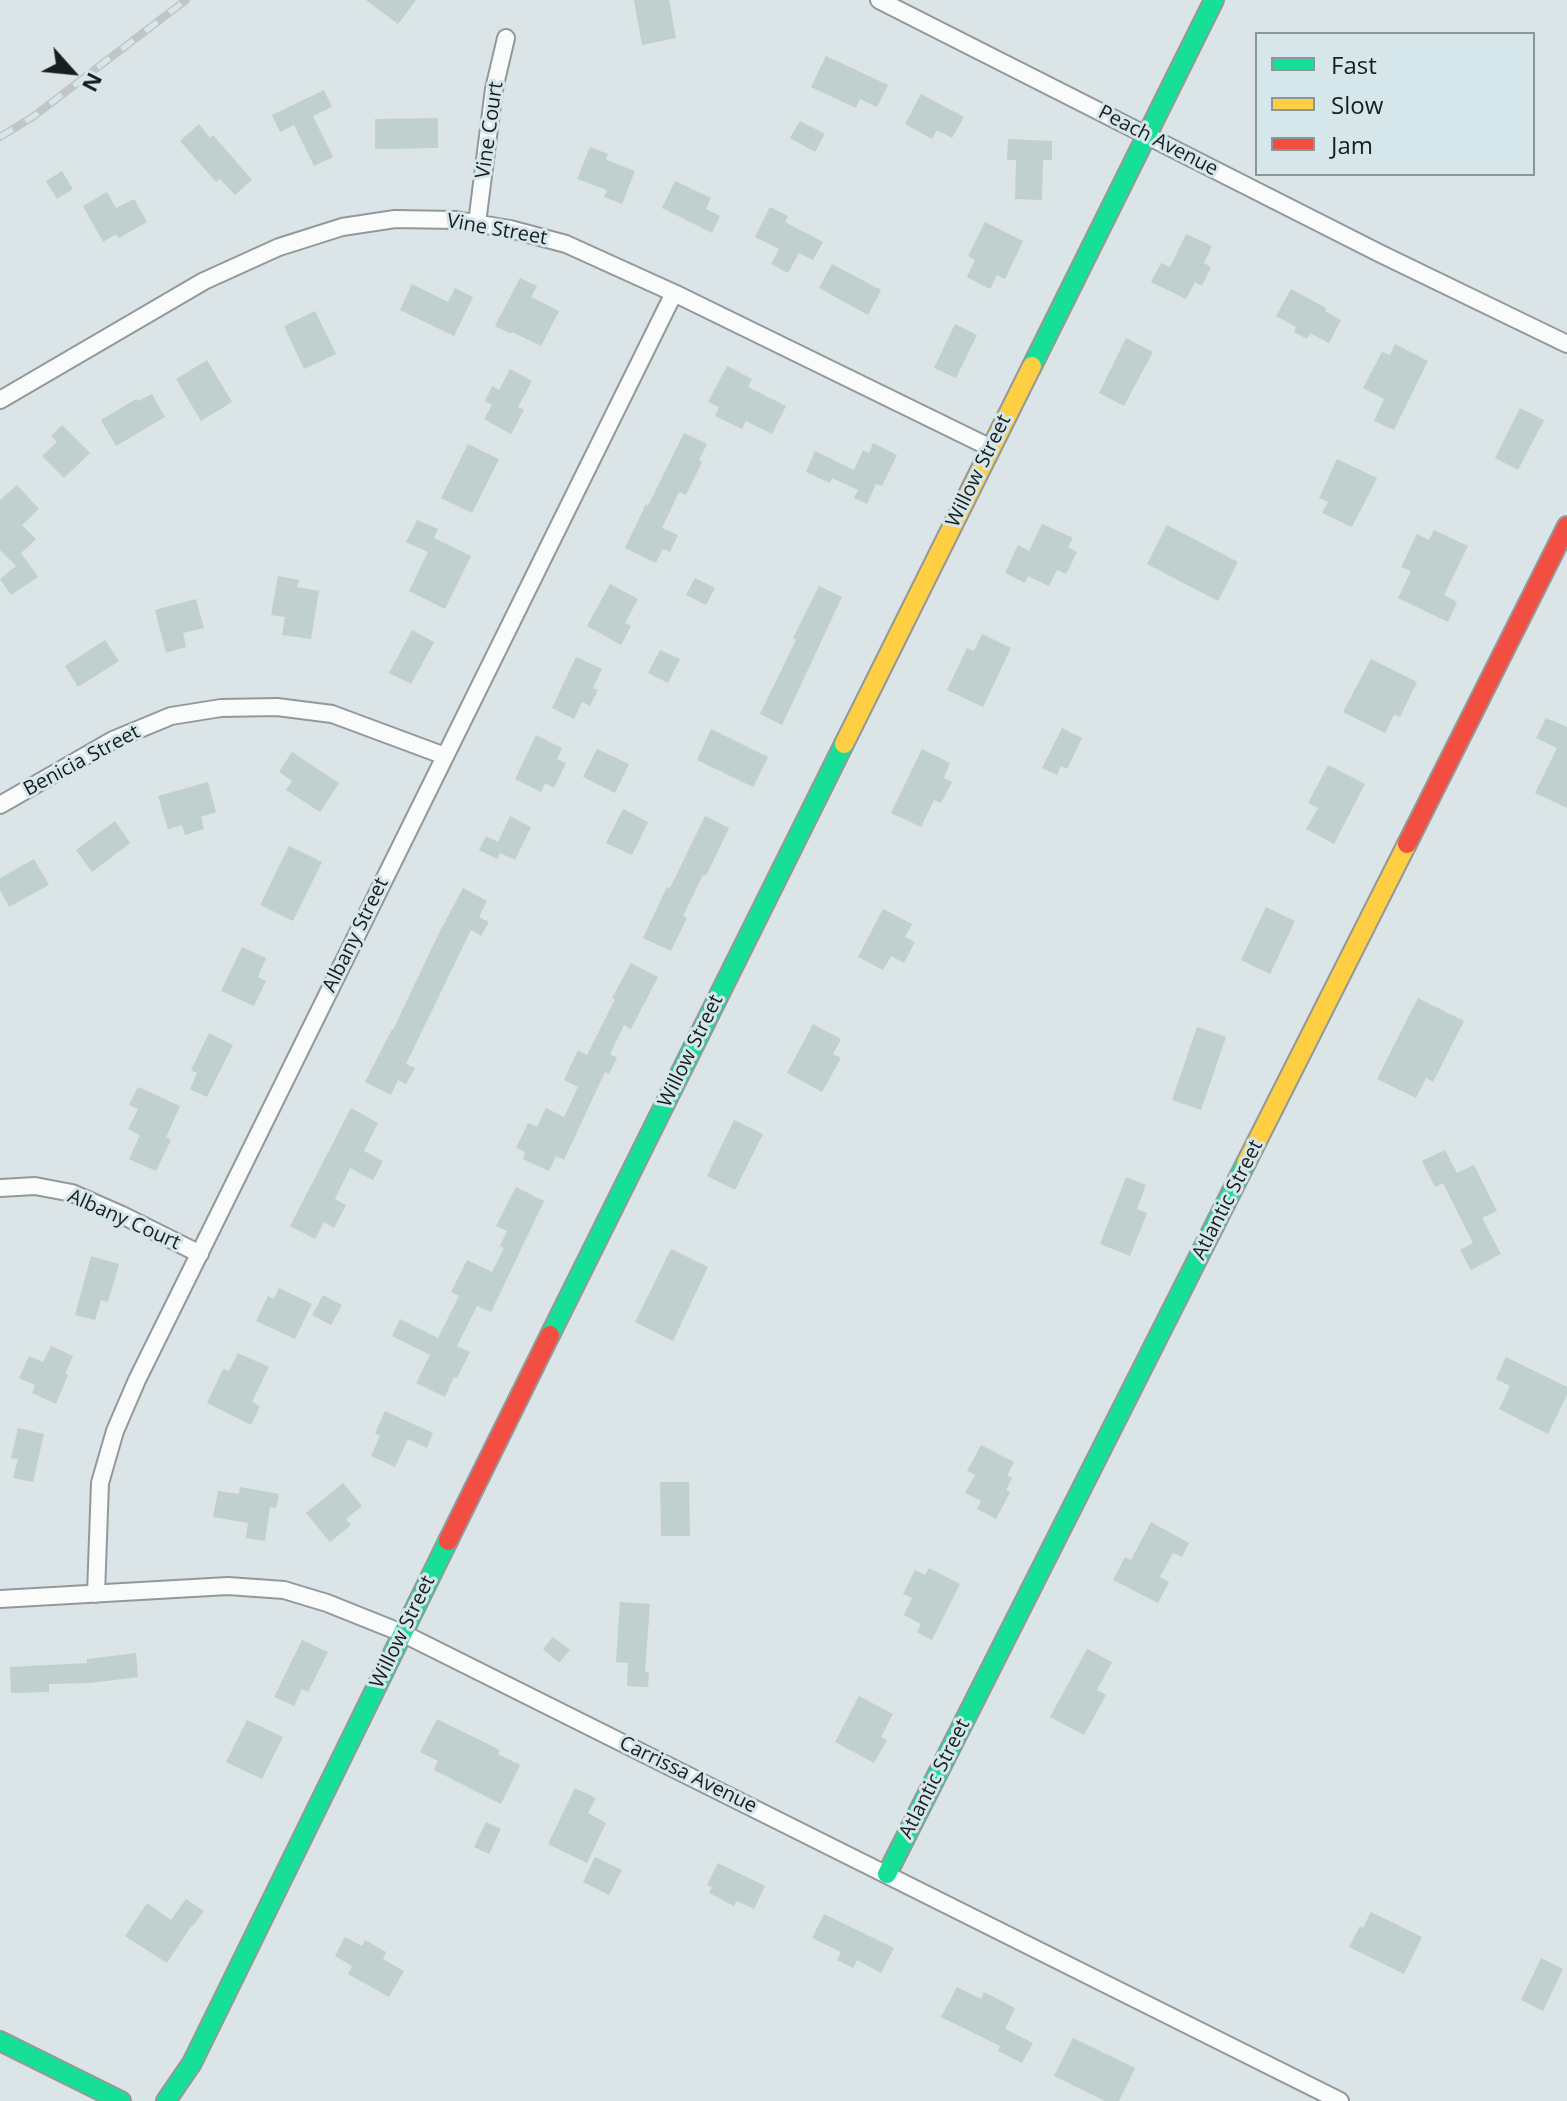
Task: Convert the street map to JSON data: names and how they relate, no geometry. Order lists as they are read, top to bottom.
{
  "streets": {
    "street": [
      "Vine Court",
      "Peach Avenue",
      "Vine Street",
      "Willow Street",
      "Benicia Street",
      "Albany Street",
      "Atlantic Street",
      "Albany Court",
      "Carrissa Avenue"
    ]
  },
  "crossings": [
    ["Vine Court", "Vine Street"],
    ["Peach Avenue", "Willow Street"],
    ["Vine Street", "Willow Street"],
    ["Vine Street", "Albany Street"],
    ["Willow Street", "Carrissa Avenue"],
    ["Benicia Street", "Albany Street"],
    ["Albany Street", "Albany Court"],
    ["Albany Street", "Carrissa Avenue"],
    ["Atlantic Street", "Carrissa Avenue"]
  ],
  "legend": ["Fast", "Slow", "Jam"],
  "north": "bottom right"
}
